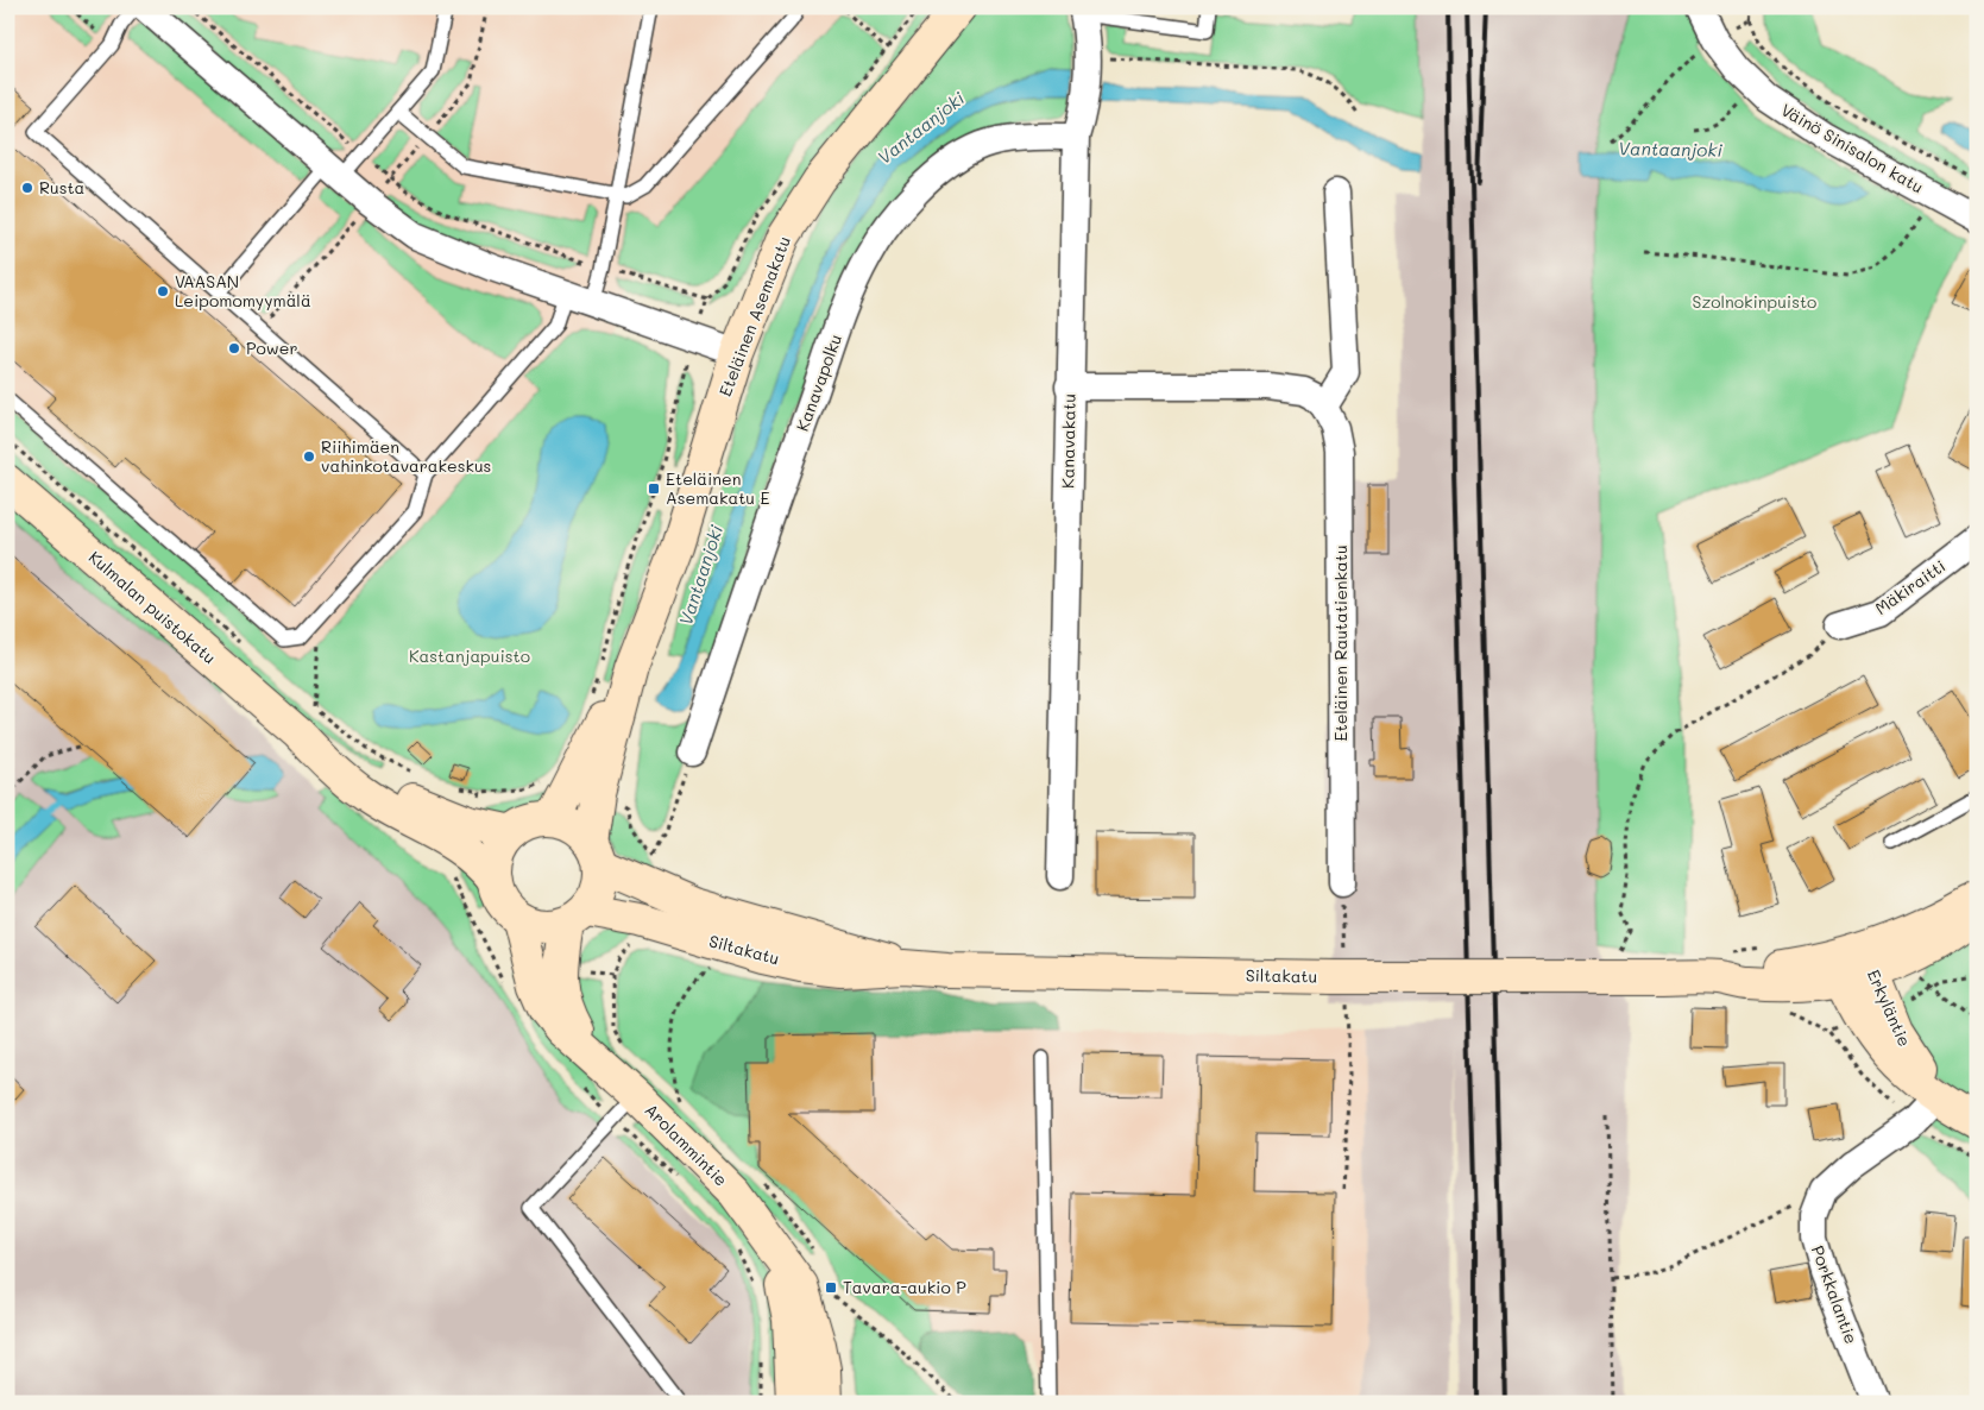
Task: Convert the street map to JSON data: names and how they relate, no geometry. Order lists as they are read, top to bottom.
{
  "streets": {
    "street": [
      "Väinö Sinisalon katu",
      "Eteläinen Asemakatu",
      "Kanavapolku",
      "Kanavakatu",
      "Mäkiraitti",
      "Kulmalan puistokatu",
      "Eteläinen Rautatienkatu",
      "Siltakatu",
      "Erkyläntie",
      "Arolammintie",
      "Porkkalantie"
    ]
  },
  "crossings": [
    ["Eteläinen Asemakatu", "Kulmalan puistokatu"],
    ["Eteläinen Asemakatu", "Siltakatu"],
    ["Eteläinen Asemakatu", "Arolammintie"],
    ["Kanavapolku", "Kanavakatu"],
    ["Kulmalan puistokatu", "Siltakatu"],
    ["Kulmalan puistokatu", "Arolammintie"],
    ["Siltakatu", "Erkyläntie"],
    ["Siltakatu", "Arolammintie"],
    ["Erkyläntie", "Porkkalantie"]
  ],
  "water": ["Vantaanjoki"],
  "parks": ["Szolnokinpuisto", "Kastanjapuisto"],
  "places": {
    "other": [
      "Rusta",
      "VAASAN Leipomomyymälä",
      "Power",
      "Riihimäen vahinkotavarakeskus"
    ],
    "transit": ["Eteläinen Asemakatu E", "Tavara-aukio P"]
  }
}
